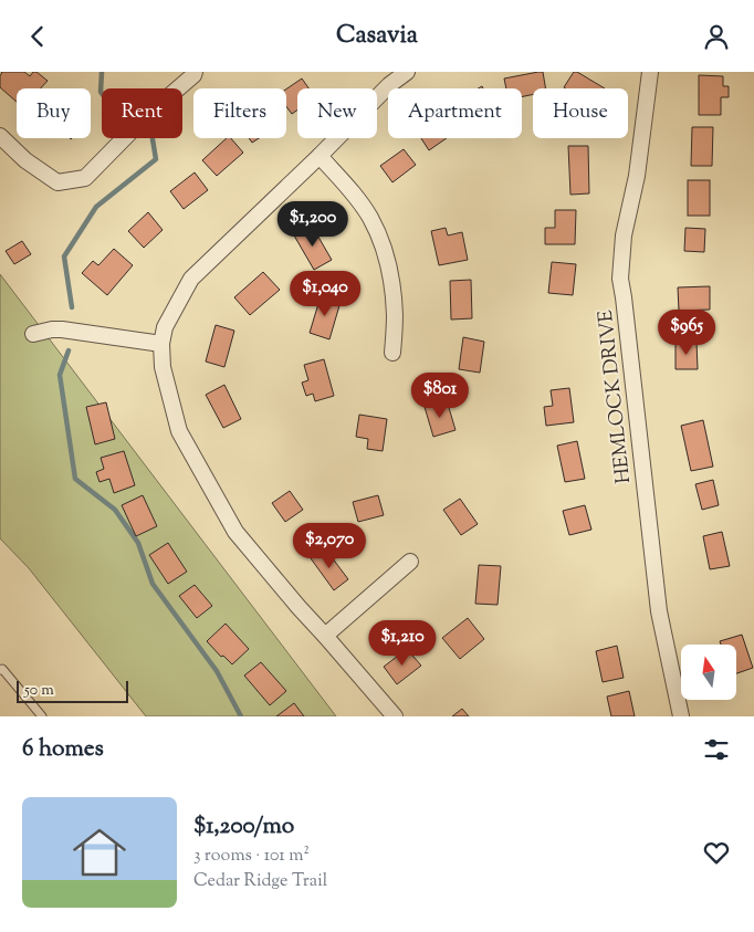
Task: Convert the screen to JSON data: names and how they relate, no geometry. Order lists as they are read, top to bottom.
{
  "streets": {
    "street": ["HEMLOCK DRIVE"]
  },
  "scale_bar": "50 m",
  "north": "top",
  "page": {
    "header": "Casavia",
    "chip": [
      "Buy",
      "Rent",
      "Filters",
      "New",
      "Apartment",
      "House"
    ],
    "price": [
      "$1,200",
      "$1,040",
      "$965",
      "$801",
      "$2,070",
      "$1,210"
    ],
    "scale": "50 m",
    "heading": "6 homes",
    "list": [
      {
        "name": "$1,200/mo",
        "note": "3 rooms · 101 m² · Cedar Ridge Trail"
      }
    ]
  }
}
